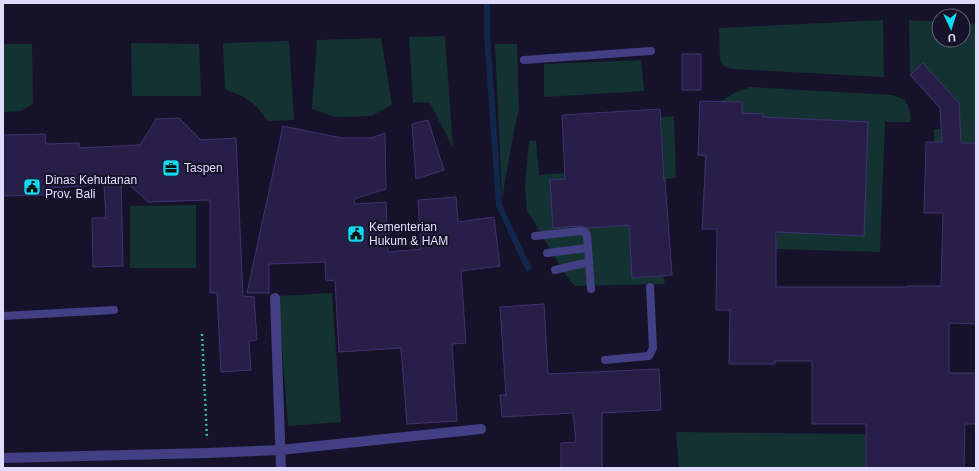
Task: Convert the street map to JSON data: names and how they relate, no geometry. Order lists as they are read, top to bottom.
{
  "places": {
    "office": ["Taspen"],
    "public building": ["Dinas Kehutanan Prov. Bali", "Kementerian Hukum & HAM"]
  },
  "north": "bottom"
}
